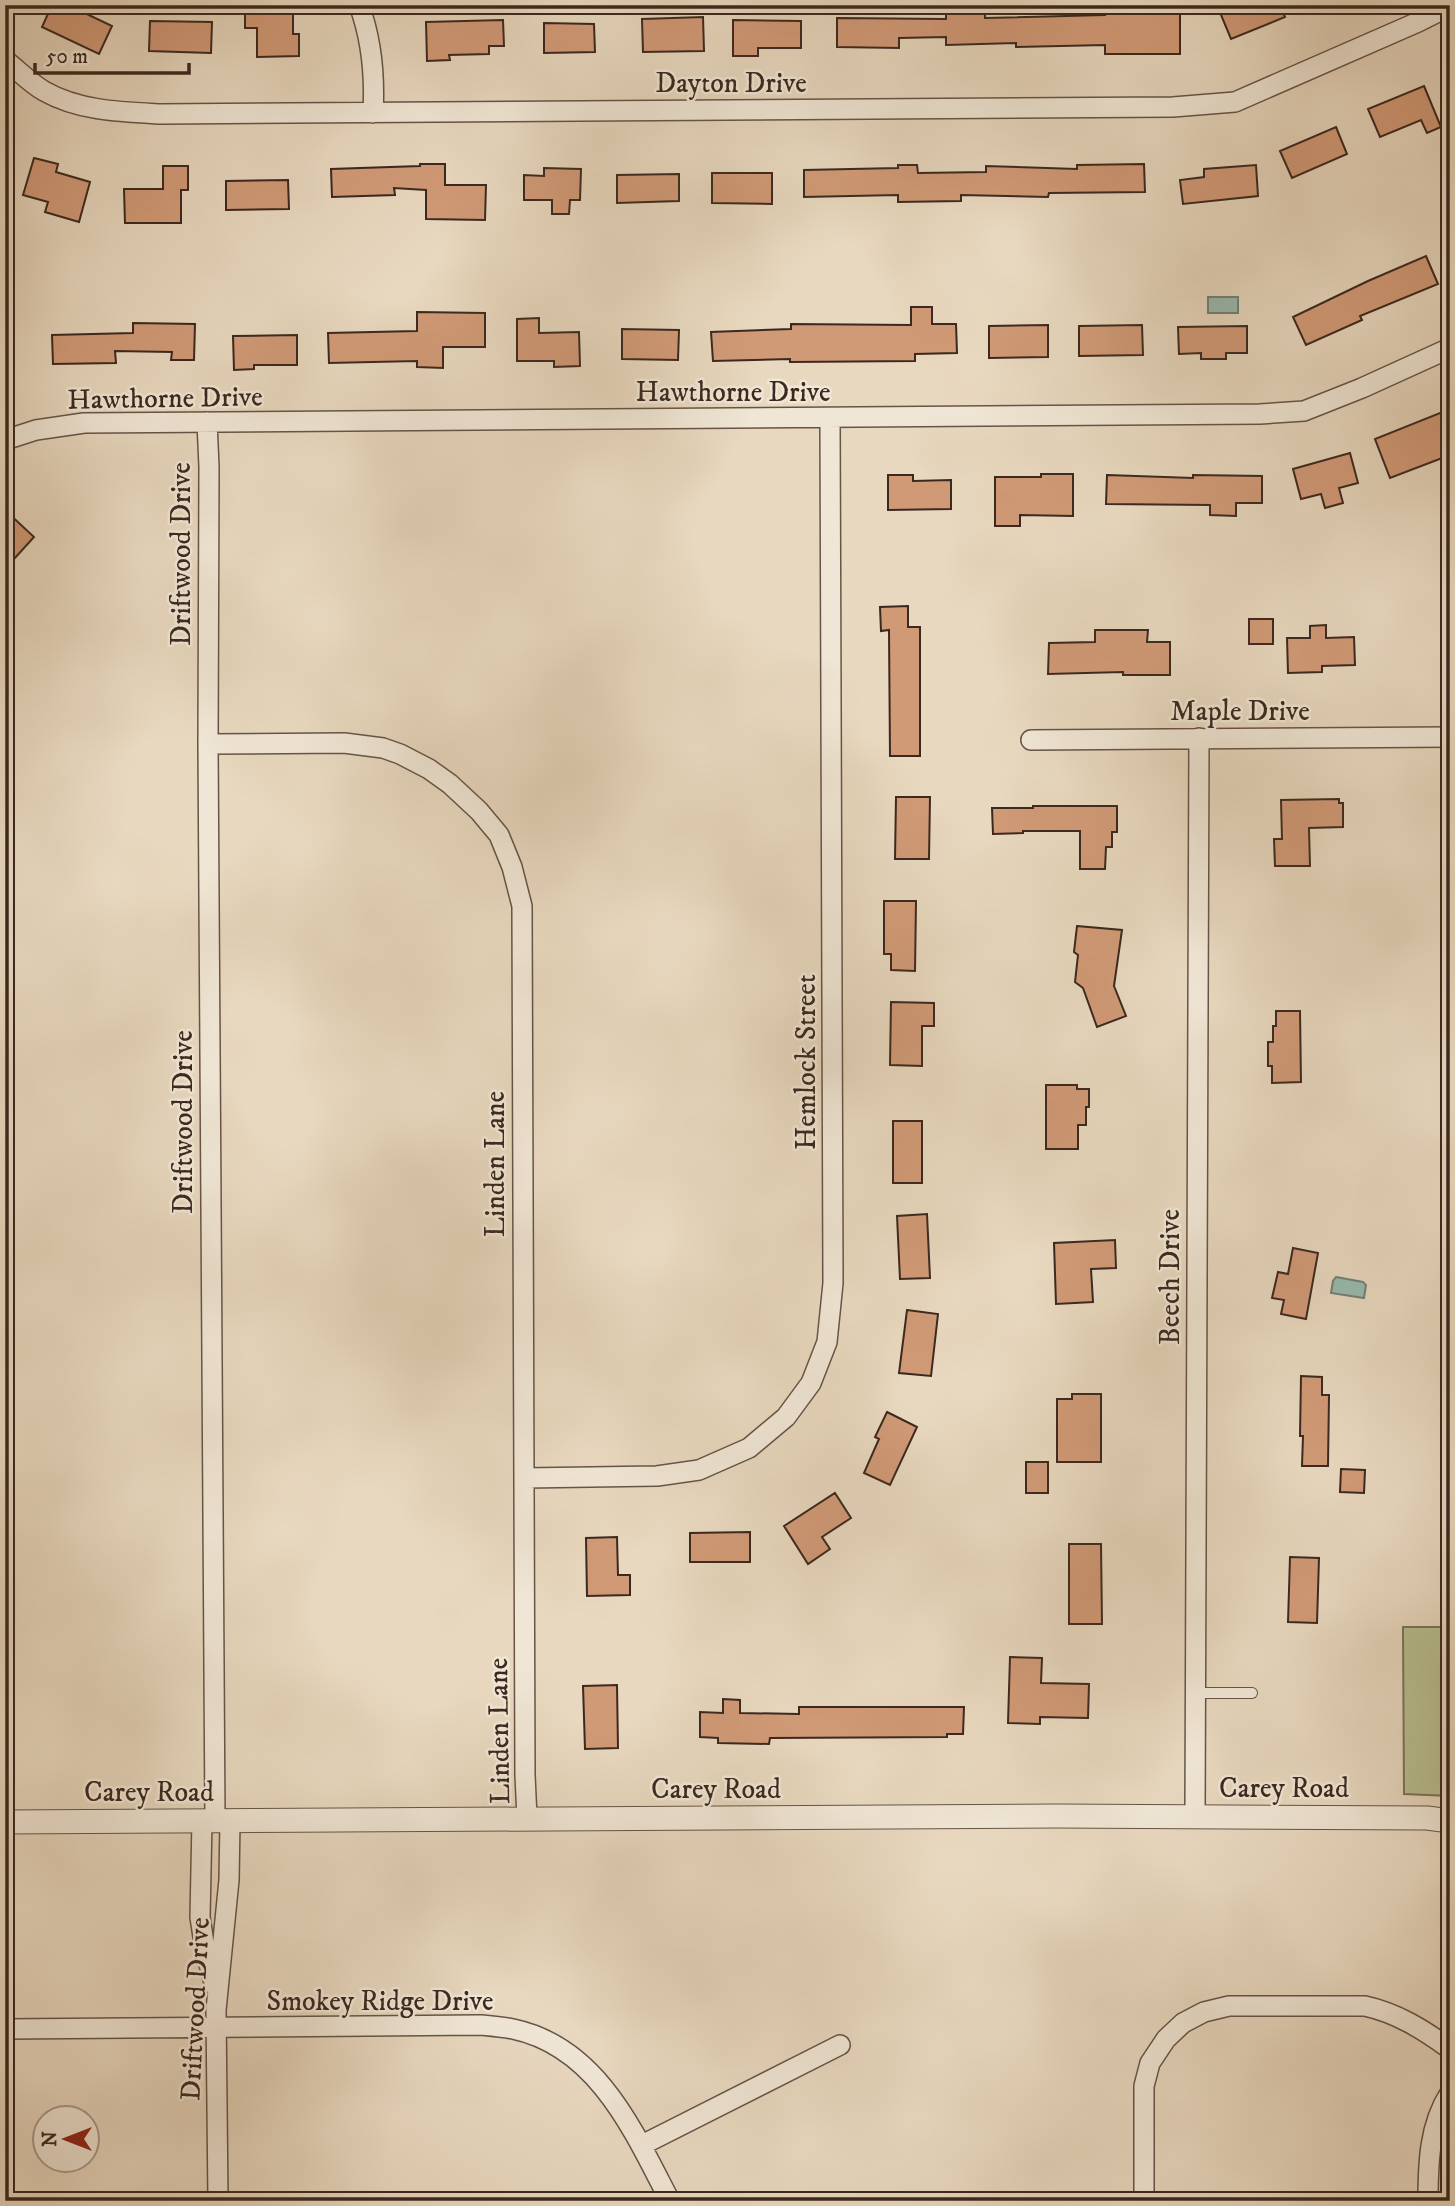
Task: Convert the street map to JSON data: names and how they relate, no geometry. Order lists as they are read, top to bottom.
{
  "streets": {
    "street": [
      "Dayton Drive",
      "Hawthorne Drive",
      "Driftwood Drive",
      "Maple Drive",
      "Hemlock Street",
      "Linden Lane",
      "Beech Drive",
      "Carey Road",
      "Smokey Ridge Drive"
    ]
  },
  "crossings": [
    ["Hawthorne Drive", "Driftwood Drive"],
    ["Hawthorne Drive", "Hemlock Street"],
    ["Driftwood Drive", "Linden Lane"],
    ["Driftwood Drive", "Carey Road"],
    ["Driftwood Drive", "Smokey Ridge Drive"],
    ["Maple Drive", "Beech Drive"],
    ["Hemlock Street", "Linden Lane"],
    ["Linden Lane", "Carey Road"],
    ["Beech Drive", "Carey Road"]
  ],
  "scale_bar": "50 m",
  "north": "left"
}
